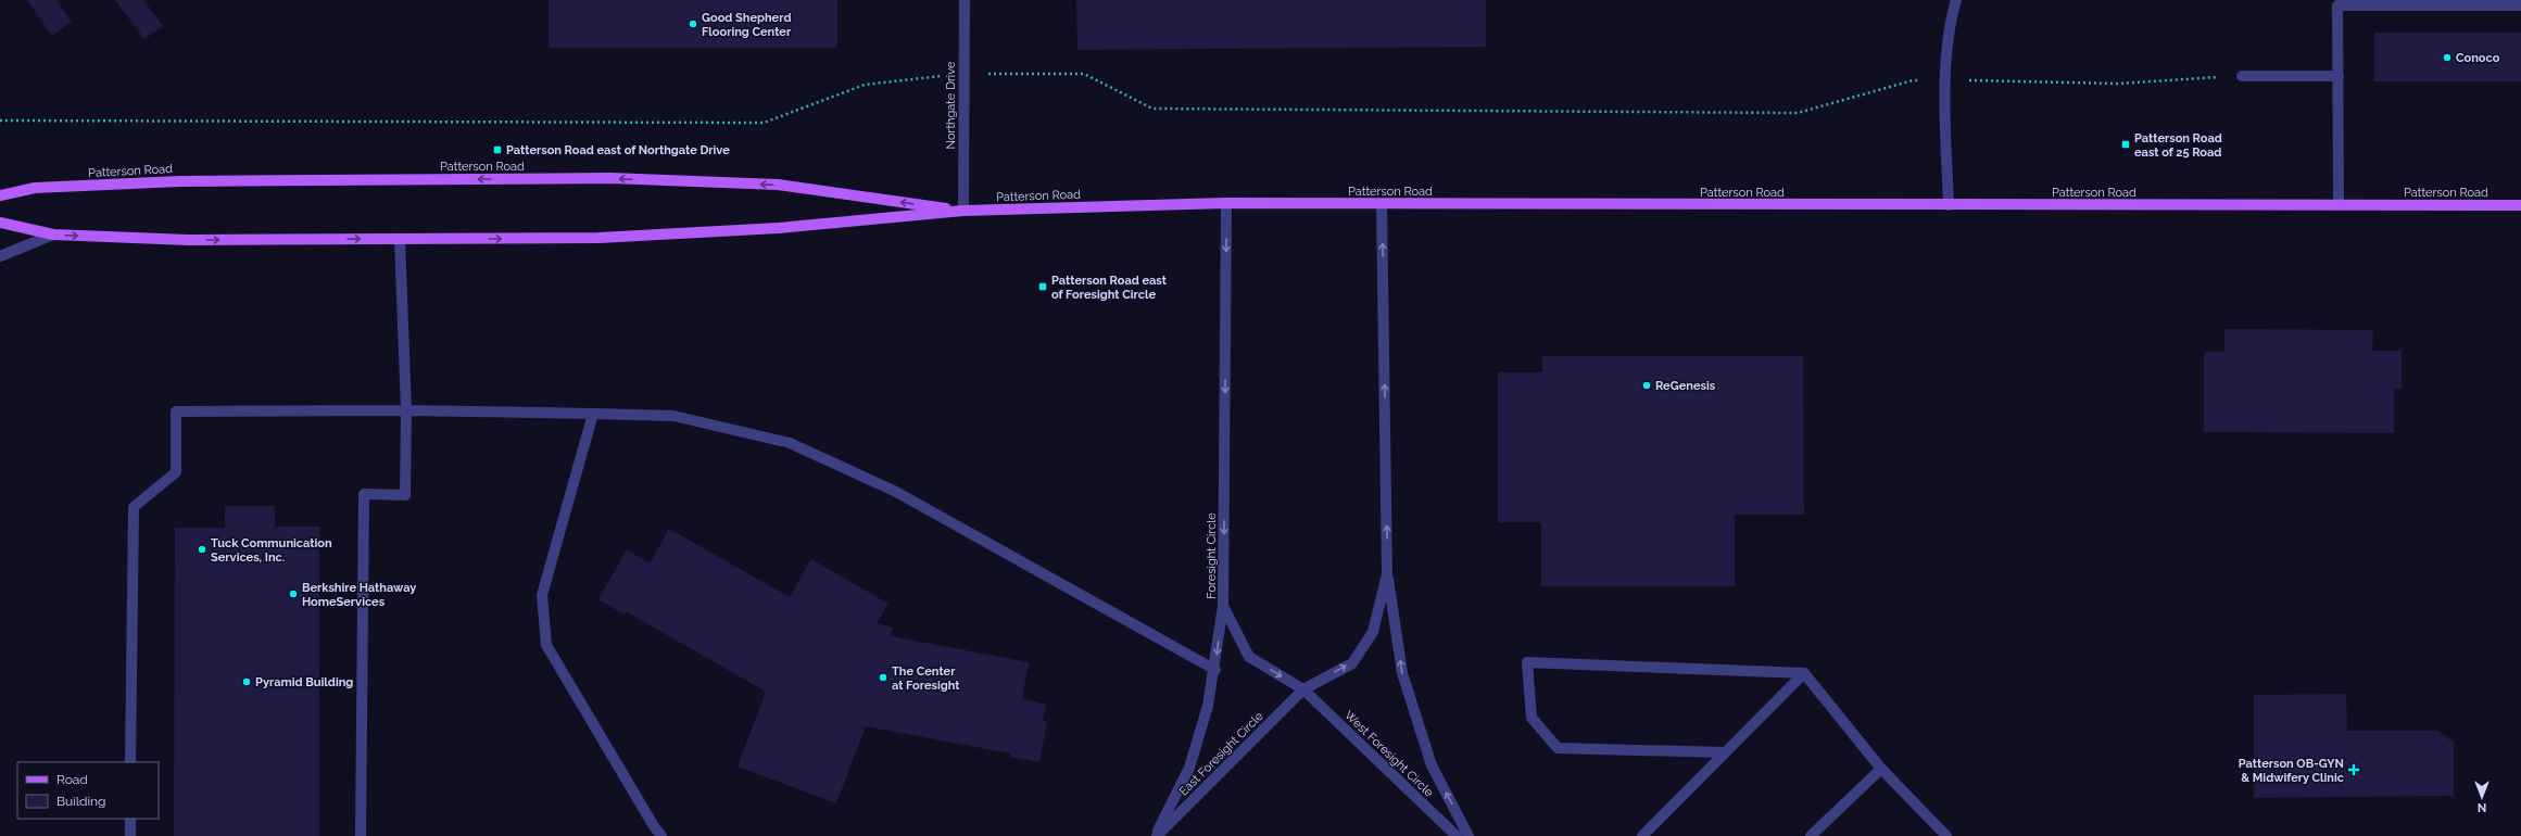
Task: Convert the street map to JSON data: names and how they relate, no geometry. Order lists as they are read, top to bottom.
{
  "streets": {
    "main road": ["Patterson Road"],
    "street": [
      "Northgate Drive",
      "Foresight Circle",
      "East Foresight Circle",
      "West Foresight Circle"
    ]
  },
  "crossings": [
    ["Northgate Drive", "Patterson Road"],
    ["Patterson Road", "Foresight Circle"],
    ["Foresight Circle", "East Foresight Circle"],
    ["Foresight Circle", "West Foresight Circle"],
    ["East Foresight Circle", "West Foresight Circle"]
  ],
  "one_way": ["Foresight Circle", "West Foresight Circle"],
  "places": {
    "other": [
      "Good Shepherd Flooring Center",
      "Conoco",
      "ReGenesis",
      "Tuck Communication Services, Inc.",
      "Berkshire Hathaway HomeServices",
      "The Center at Foresight",
      "Pyramid Building"
    ],
    "transit": ["Patterson Road east of 25 Road", "Patterson Road east of Northgate Drive", "Patterson Road east of Foresight Circle"],
    "health": ["Patterson OB-GYN & Midwifery Clinic"]
  },
  "legend": ["Road", "Building"],
  "north": "bottom"
}
